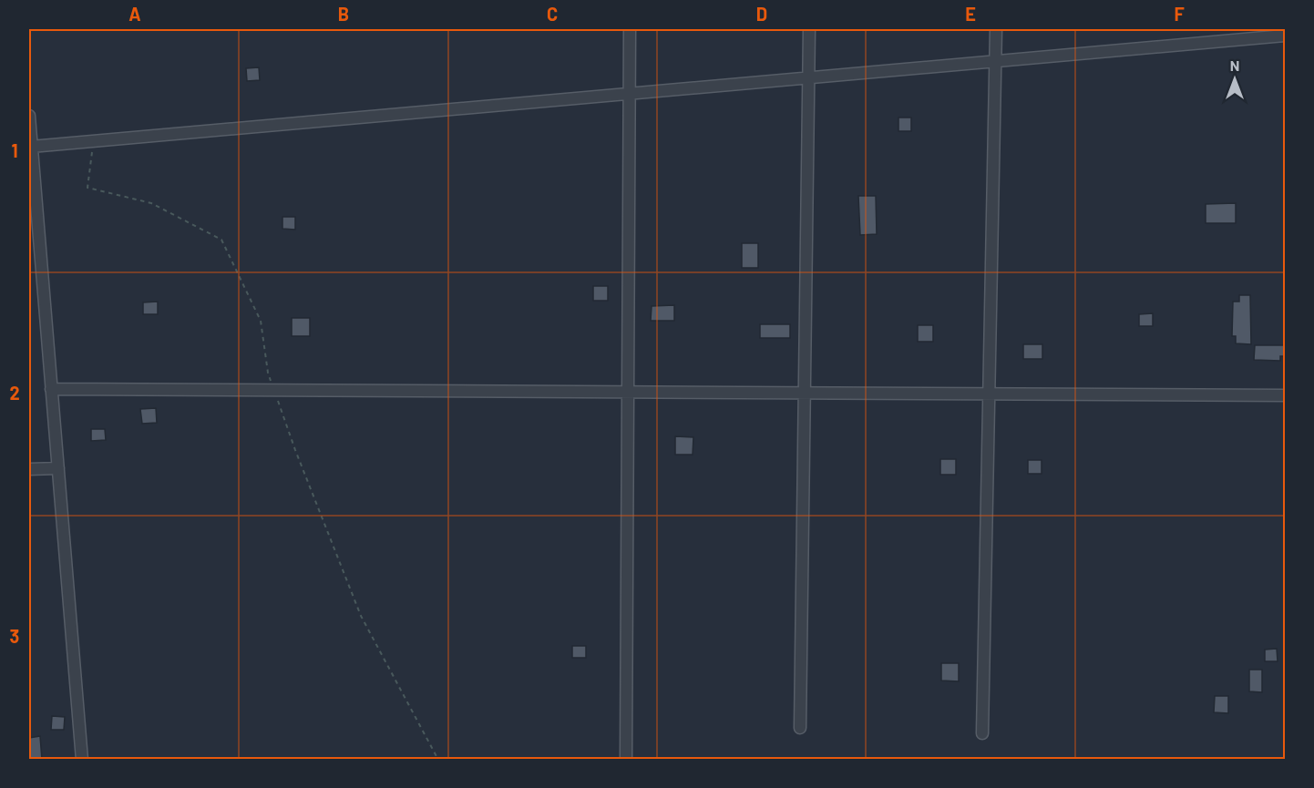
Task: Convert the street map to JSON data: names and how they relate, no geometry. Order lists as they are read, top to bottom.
{
  "north": "top",
  "grid": {
    "columns": [
      "A",
      "B",
      "C",
      "D",
      "E",
      "F"
    ],
    "rows": ["1", "2", "3"]
  }
}
